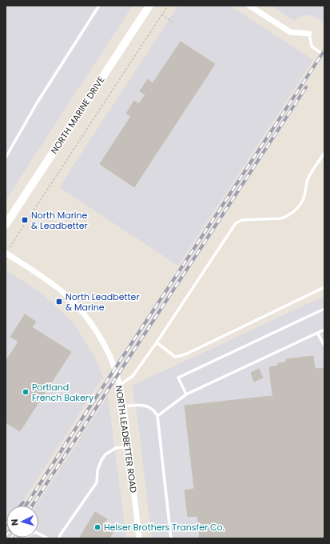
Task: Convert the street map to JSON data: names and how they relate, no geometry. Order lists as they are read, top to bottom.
{
  "streets": {
    "main road": ["NORTH MARINE DRIVE"],
    "street": ["NORTH LEADBETTER ROAD"]
  },
  "places": {
    "transit": ["North Marine & Leadbetter", "North Leadbetter & Marine"],
    "other": ["Portland French Bakery", "Helser Brothers Transfer Co."]
  },
  "north": "left"
}
